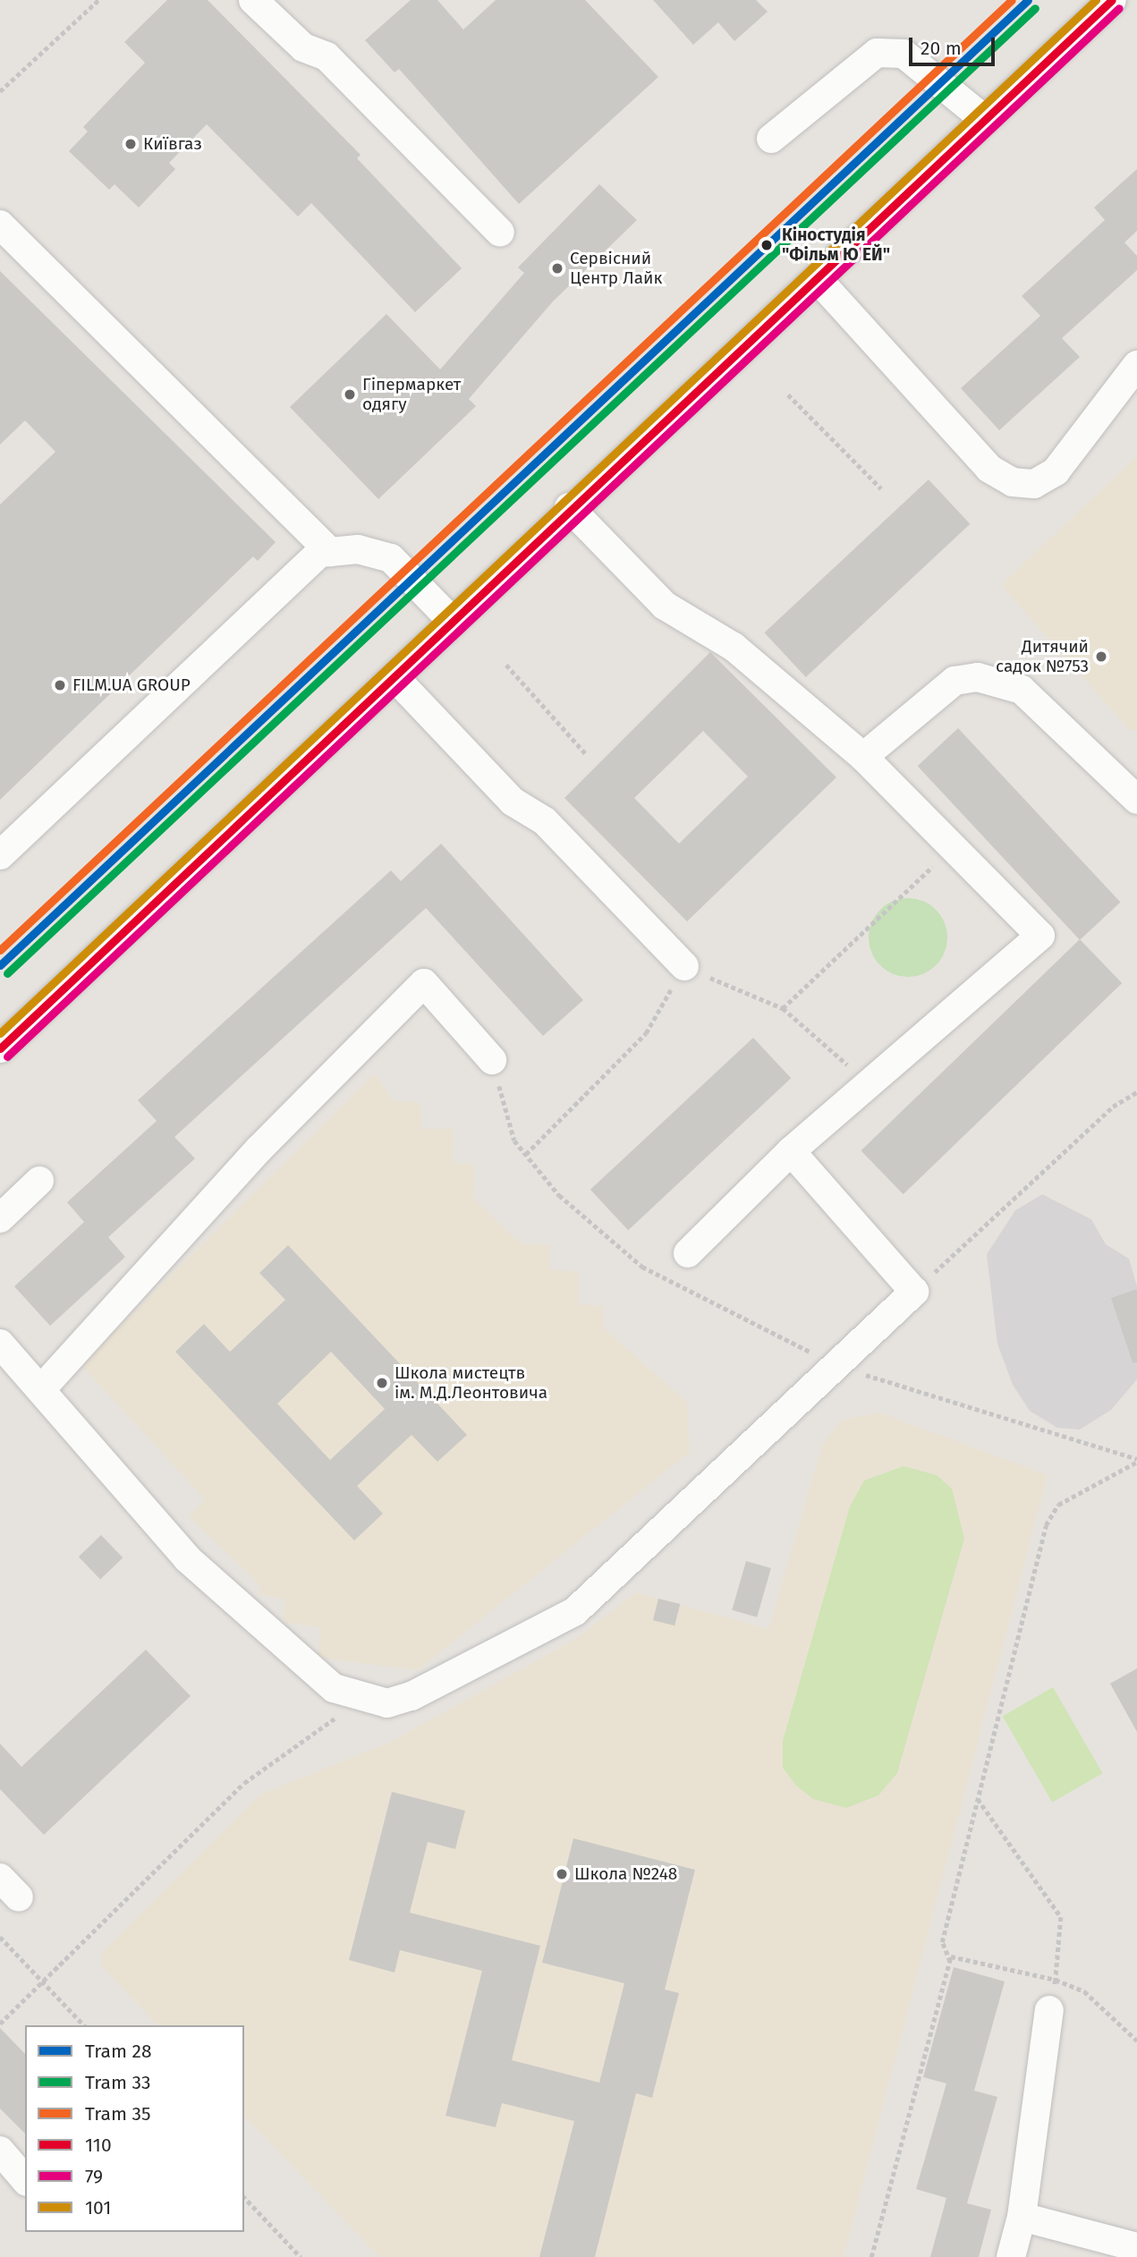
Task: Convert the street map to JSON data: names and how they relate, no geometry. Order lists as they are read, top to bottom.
{
  "places": [
    "Київгаз",
    "Кіностудія \"Фільм Ю ЕЙ\"",
    "Сервісний Центр Лайк",
    "Гіпермаркет одягу",
    "Дитячий садок №753",
    "FILM.UA GROUP",
    "Школа мистецтв ім. М.Д.Леонтовича",
    "Школа №248"
  ],
  "lines": [
    "tram line 28",
    "tram line 35",
    "transit line 110",
    "transit line 101",
    "tram line 33",
    "transit line 79"
  ],
  "legend": [
    "Tram 28",
    "Tram 33",
    "Tram 35",
    "110",
    "79",
    "101"
  ],
  "scale_bar": "20 m"
}
